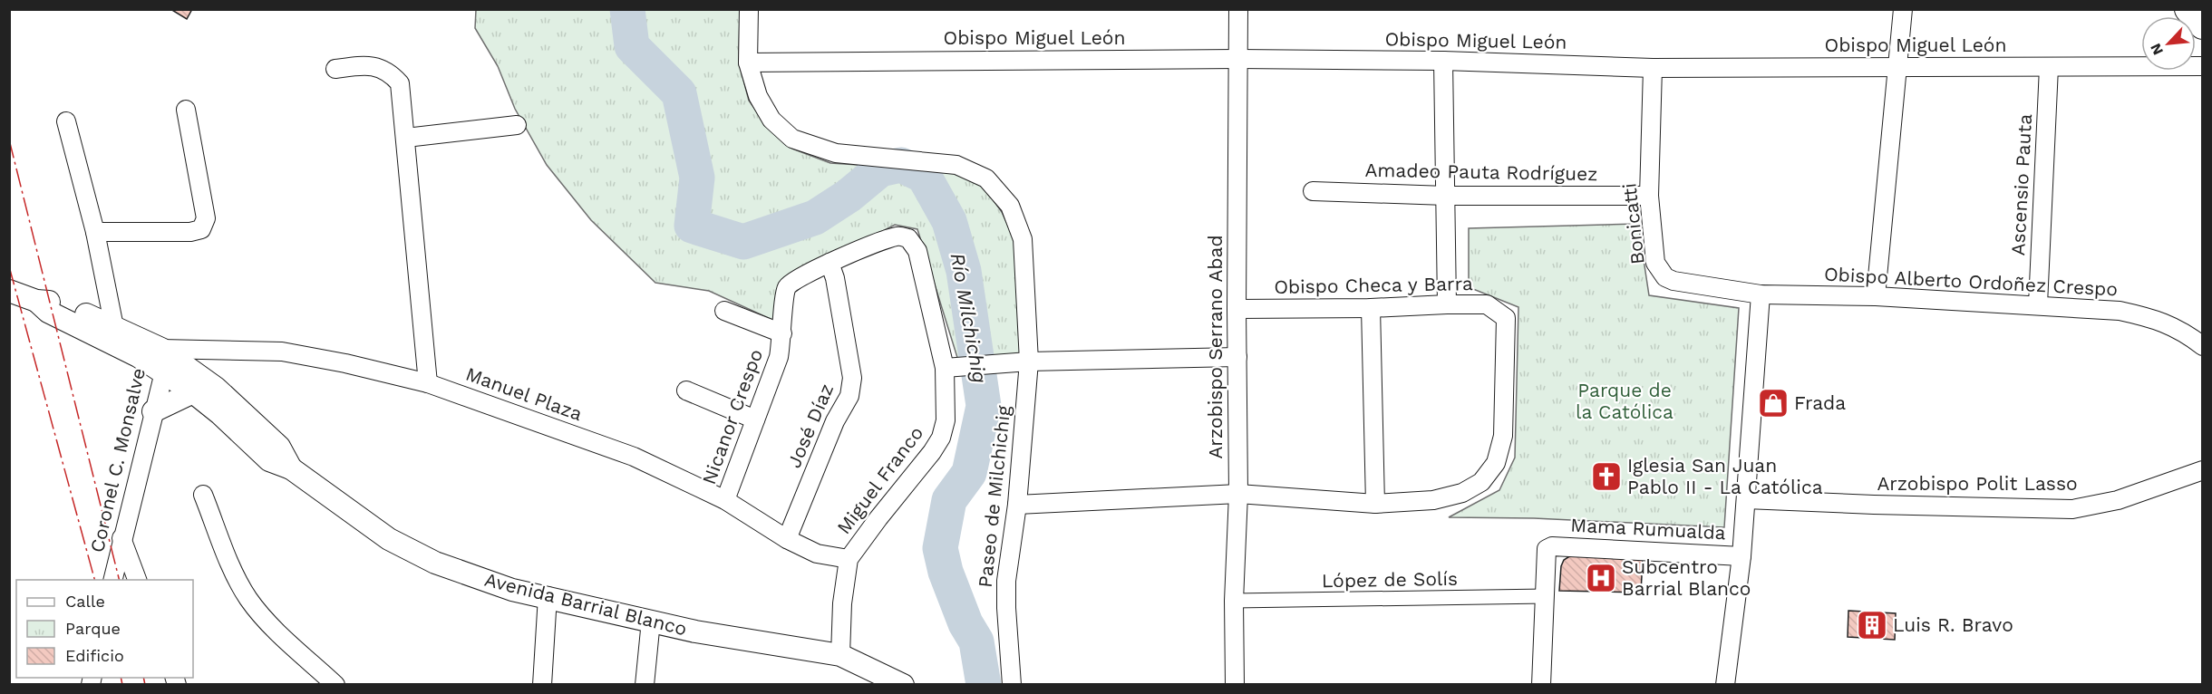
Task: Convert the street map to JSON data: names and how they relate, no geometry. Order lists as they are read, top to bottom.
{
  "streets": {
    "street": [
      "Obispo Miguel León",
      "Amadeo Pauta Rodríguez",
      "Ascensio Pauta",
      "Bonicatti",
      "Obispo Alberto Ordoñez Crespo",
      "Obispo Checa y Barra",
      "Arzobispo Serrano Abad",
      "Manuel Plaza",
      "Nicanor Crespo",
      "José Díaz",
      "Coronel C. Monsalve",
      "Miguel Franco",
      "Arzobispo Polit Lasso",
      "Paseo de Milchichig",
      "Mama Rumualda",
      "López de Solís",
      "Avenida Barrial Blanco"
    ]
  },
  "crossings": [
    ["Obispo Miguel León", "Ascensio Pauta"],
    ["Obispo Miguel León", "Bonicatti"],
    ["Obispo Miguel León", "Arzobispo Serrano Abad"],
    ["Obispo Miguel León", "Paseo de Milchichig"],
    ["Amadeo Pauta Rodríguez", "Bonicatti"],
    ["Ascensio Pauta", "Obispo Alberto Ordoñez Crespo"],
    ["Bonicatti", "Obispo Alberto Ordoñez Crespo"],
    ["Obispo Checa y Barra", "Arzobispo Serrano Abad"],
    ["Arzobispo Serrano Abad", "López de Solís"],
    ["Manuel Plaza", "Nicanor Crespo"],
    ["Manuel Plaza", "José Díaz"],
    ["Manuel Plaza", "Coronel C. Monsalve"],
    ["Manuel Plaza", "Miguel Franco"],
    ["Manuel Plaza", "Avenida Barrial Blanco"],
    ["Nicanor Crespo", "Miguel Franco"],
    ["José Díaz", "Miguel Franco"],
    ["Coronel C. Monsalve", "Avenida Barrial Blanco"],
    ["Miguel Franco", "Avenida Barrial Blanco"],
    ["Mama Rumualda", "López de Solís"]
  ],
  "water": ["Río Milchichig"],
  "parks": ["Parque de la Católica"],
  "places": {
    "shop": ["Frada"],
    "church": ["Iglesia San Juan Pablo II - La Católica"],
    "hospital": ["Subcentro Barrial Blanco"],
    "building": ["Luis R. Bravo"]
  },
  "legend": ["Calle", "Parque", "Edificio"],
  "north": "bottom left"
}
